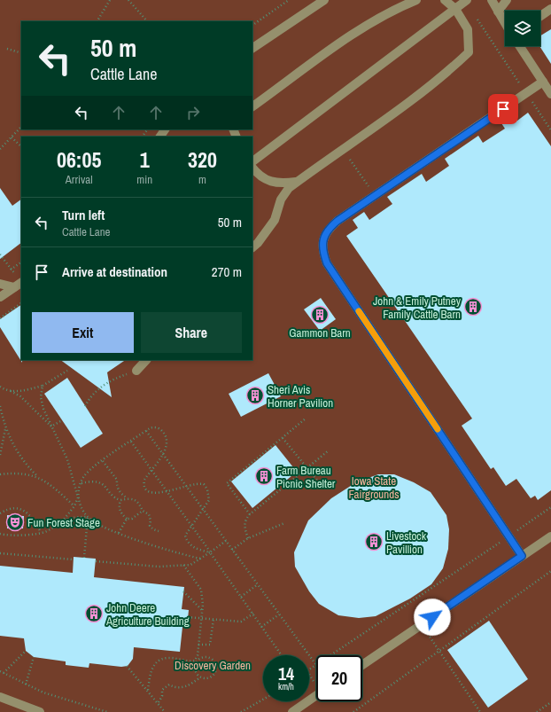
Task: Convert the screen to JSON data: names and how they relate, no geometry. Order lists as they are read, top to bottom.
{
  "parks": ["Iowa State Fairgrounds", "Discovery Garden"],
  "places": {
    "building": [
      "John & Emily Putney Family Cattle Barn",
      "Gammon Barn",
      "Sheri Avis Horner Pavilion",
      "Farm Bureau Picnic Shelter",
      "Livestock Pavillion",
      "John Deere Agriculture Building"
    ],
    "theatre": ["Fun Forest Stage"]
  },
  "page": {
    "turn": ["50 m", "Cattle Lane"],
    "eta": [
      "06:05",
      "Arrival",
      "1",
      "min",
      "320",
      "m"
    ],
    "list": [
      {
        "name": "Turn left",
        "note": "Cattle Lane",
        "value": "50 m"
      },
      {
        "name": "Arrive at destination",
        "value": "270 m"
      }
    ],
    "buttons": ["Exit", "Share"],
    "speed": "14 km/h",
    "limit": "20"
  }
}
